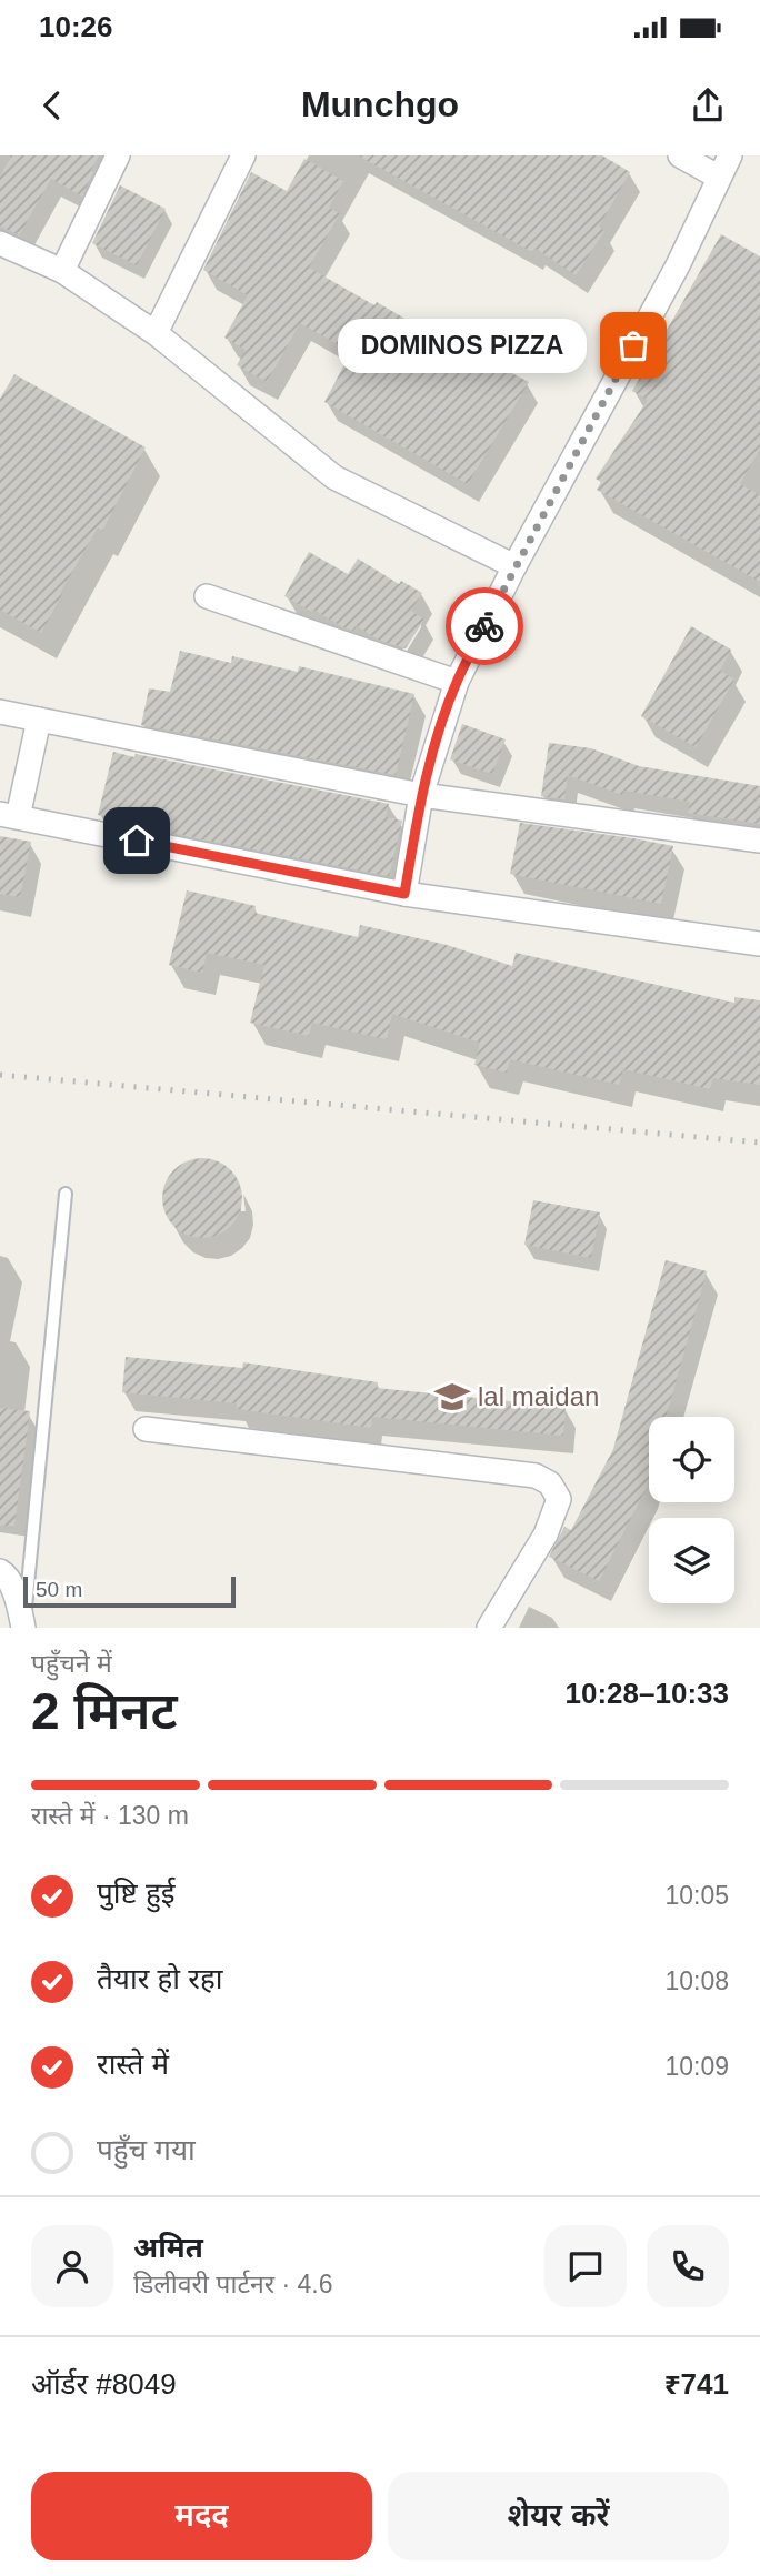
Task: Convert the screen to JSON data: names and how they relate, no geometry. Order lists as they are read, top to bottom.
{
  "places": {
    "other": ["DOMINOS PIZZA"],
    "school or university": ["lal maidan"]
  },
  "scale_bar": "50 m",
  "page": {
    "status": "10:26",
    "header": "Munchgo",
    "bubble": "DOMINOS PIZZA",
    "scale": "50 m",
    "heading": ["2 मिनट", "पहुँचने में", "10:28–10:33"],
    "panel": [
      "अमित",
      "डिलीवरी पार्टनर · 4.6",
      "ऑर्डर #8049",
      "₹741"
    ],
    "bar": "रास्ते में · 130 m",
    "list": [
      ["पुष्टि हुई", "10:05"],
      ["तैयार हो रहा", "10:08"],
      ["रास्ते में", "10:09"],
      "पहुँच गया"
    ],
    "buttons": ["मदद", "शेयर करें"]
  }
}
